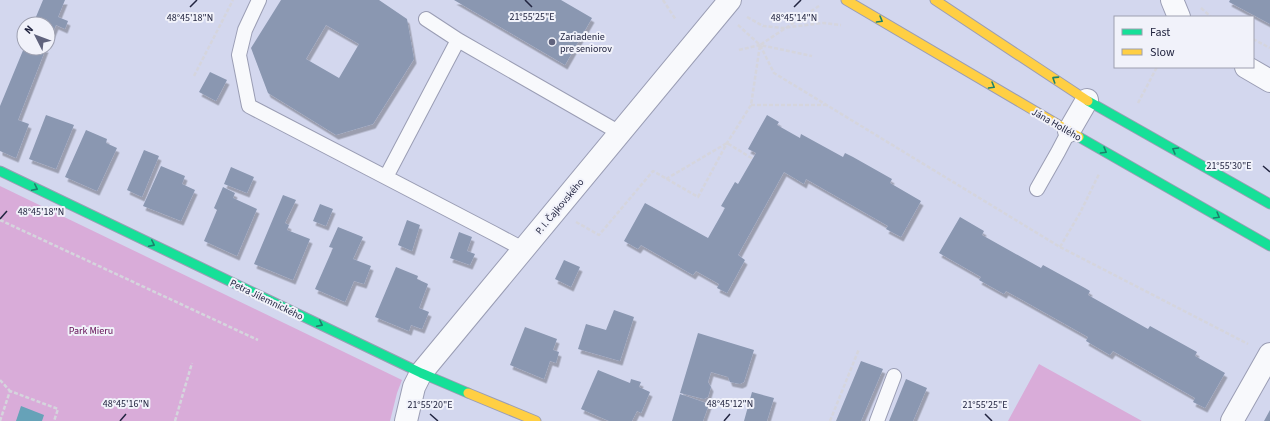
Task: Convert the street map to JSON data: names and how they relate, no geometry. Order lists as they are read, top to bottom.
{
  "streets": {
    "street": ["Jána Hollého", "P. I. Čajkovského", "Petra Jilemnického"]
  },
  "crossings": [
    ["P. I. Čajkovského", "Petra Jilemnického"]
  ],
  "one_way": ["Petra Jilemnického"],
  "parks": ["Park Mieru"],
  "places": ["Zariadenie pre seniorov"],
  "legend": ["Fast", "Slow"],
  "north": "top left",
  "coordinates": [
    "21°55'25\"E",
    "48°45'18\"N",
    "48°45'14\"N",
    "21°55'30\"E",
    "48°45'16\"N",
    "48°45'12\"N",
    "21°55'20\"E"
  ]
}
